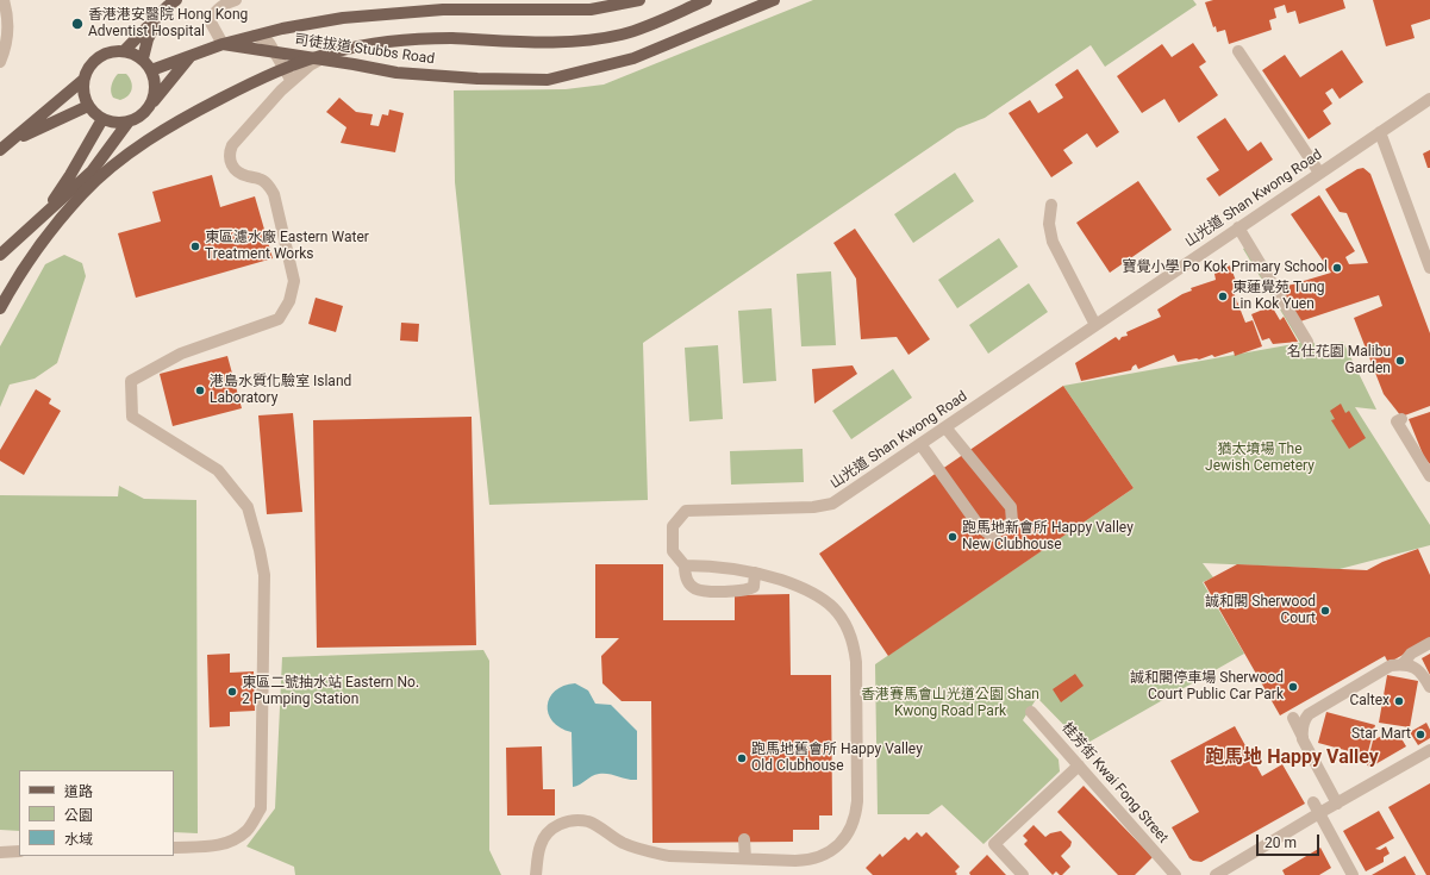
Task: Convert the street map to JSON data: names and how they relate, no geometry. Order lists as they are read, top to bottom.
{
  "streets": {
    "main road": ["司徒拔道 Stubbs Road"],
    "street": ["山光道 Shan Kwong Road", "桂芳街 Kwai Fong Street"]
  },
  "districts": ["跑馬地 Happy Valley"],
  "parks": ["猶太墳場 The Jewish Cemetery", "香港賽馬會山光道公園 Shan Kwong Road Park"],
  "places": [
    "香港港安醫院 Hong Kong Adventist Hospital",
    "東區濾水廠 Eastern Water Treatment Works",
    "寶覺小學 Po Kok Primary School",
    "東蓮覺苑 Tung Lin Kok Yuen",
    "名仕花園 Malibu Garden",
    "港島水質化驗室 Island Laboratory",
    "跑馬地新會所 Happy Valley New Clubhouse",
    "誠和閣 Sherwood Court",
    "誠和閣停車場 Sherwood Court Public Car Park",
    "東區二號抽水站 Eastern No. 2 Pumping Station",
    "Caltex",
    "Star Mart",
    "跑馬地舊會所 Happy Valley Old Clubhouse"
  ],
  "legend": ["道路", "公園", "水域"],
  "scale_bar": "20 m"
}
